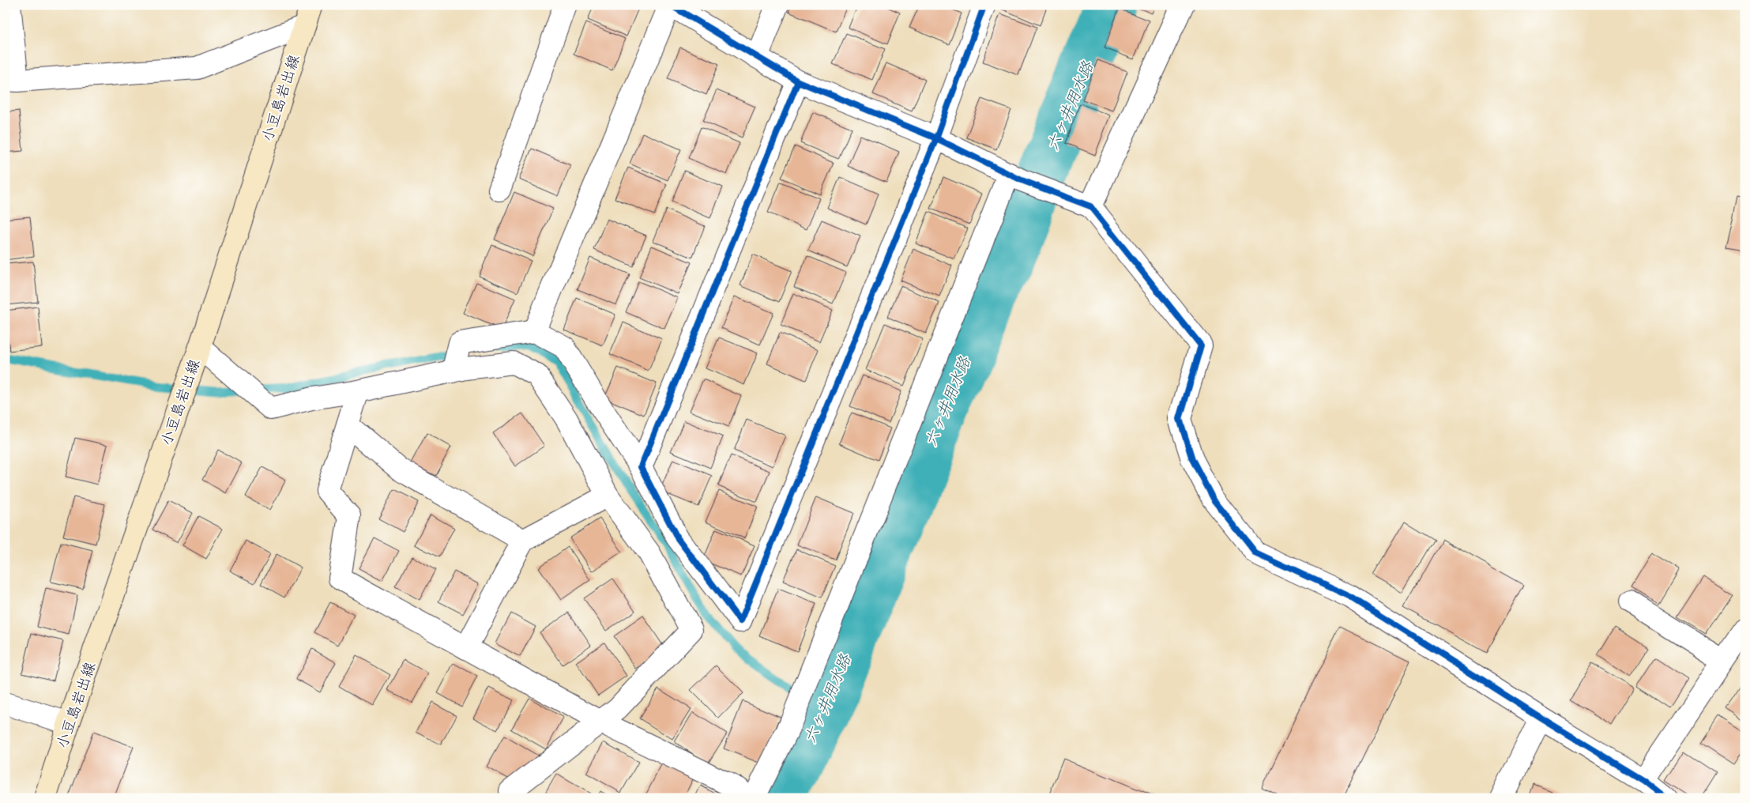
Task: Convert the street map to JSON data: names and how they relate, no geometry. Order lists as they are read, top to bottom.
{
  "streets": {
    "main road": ["小豆島岩出線"]
  },
  "water": ["六ヶ井用水路"]
}
